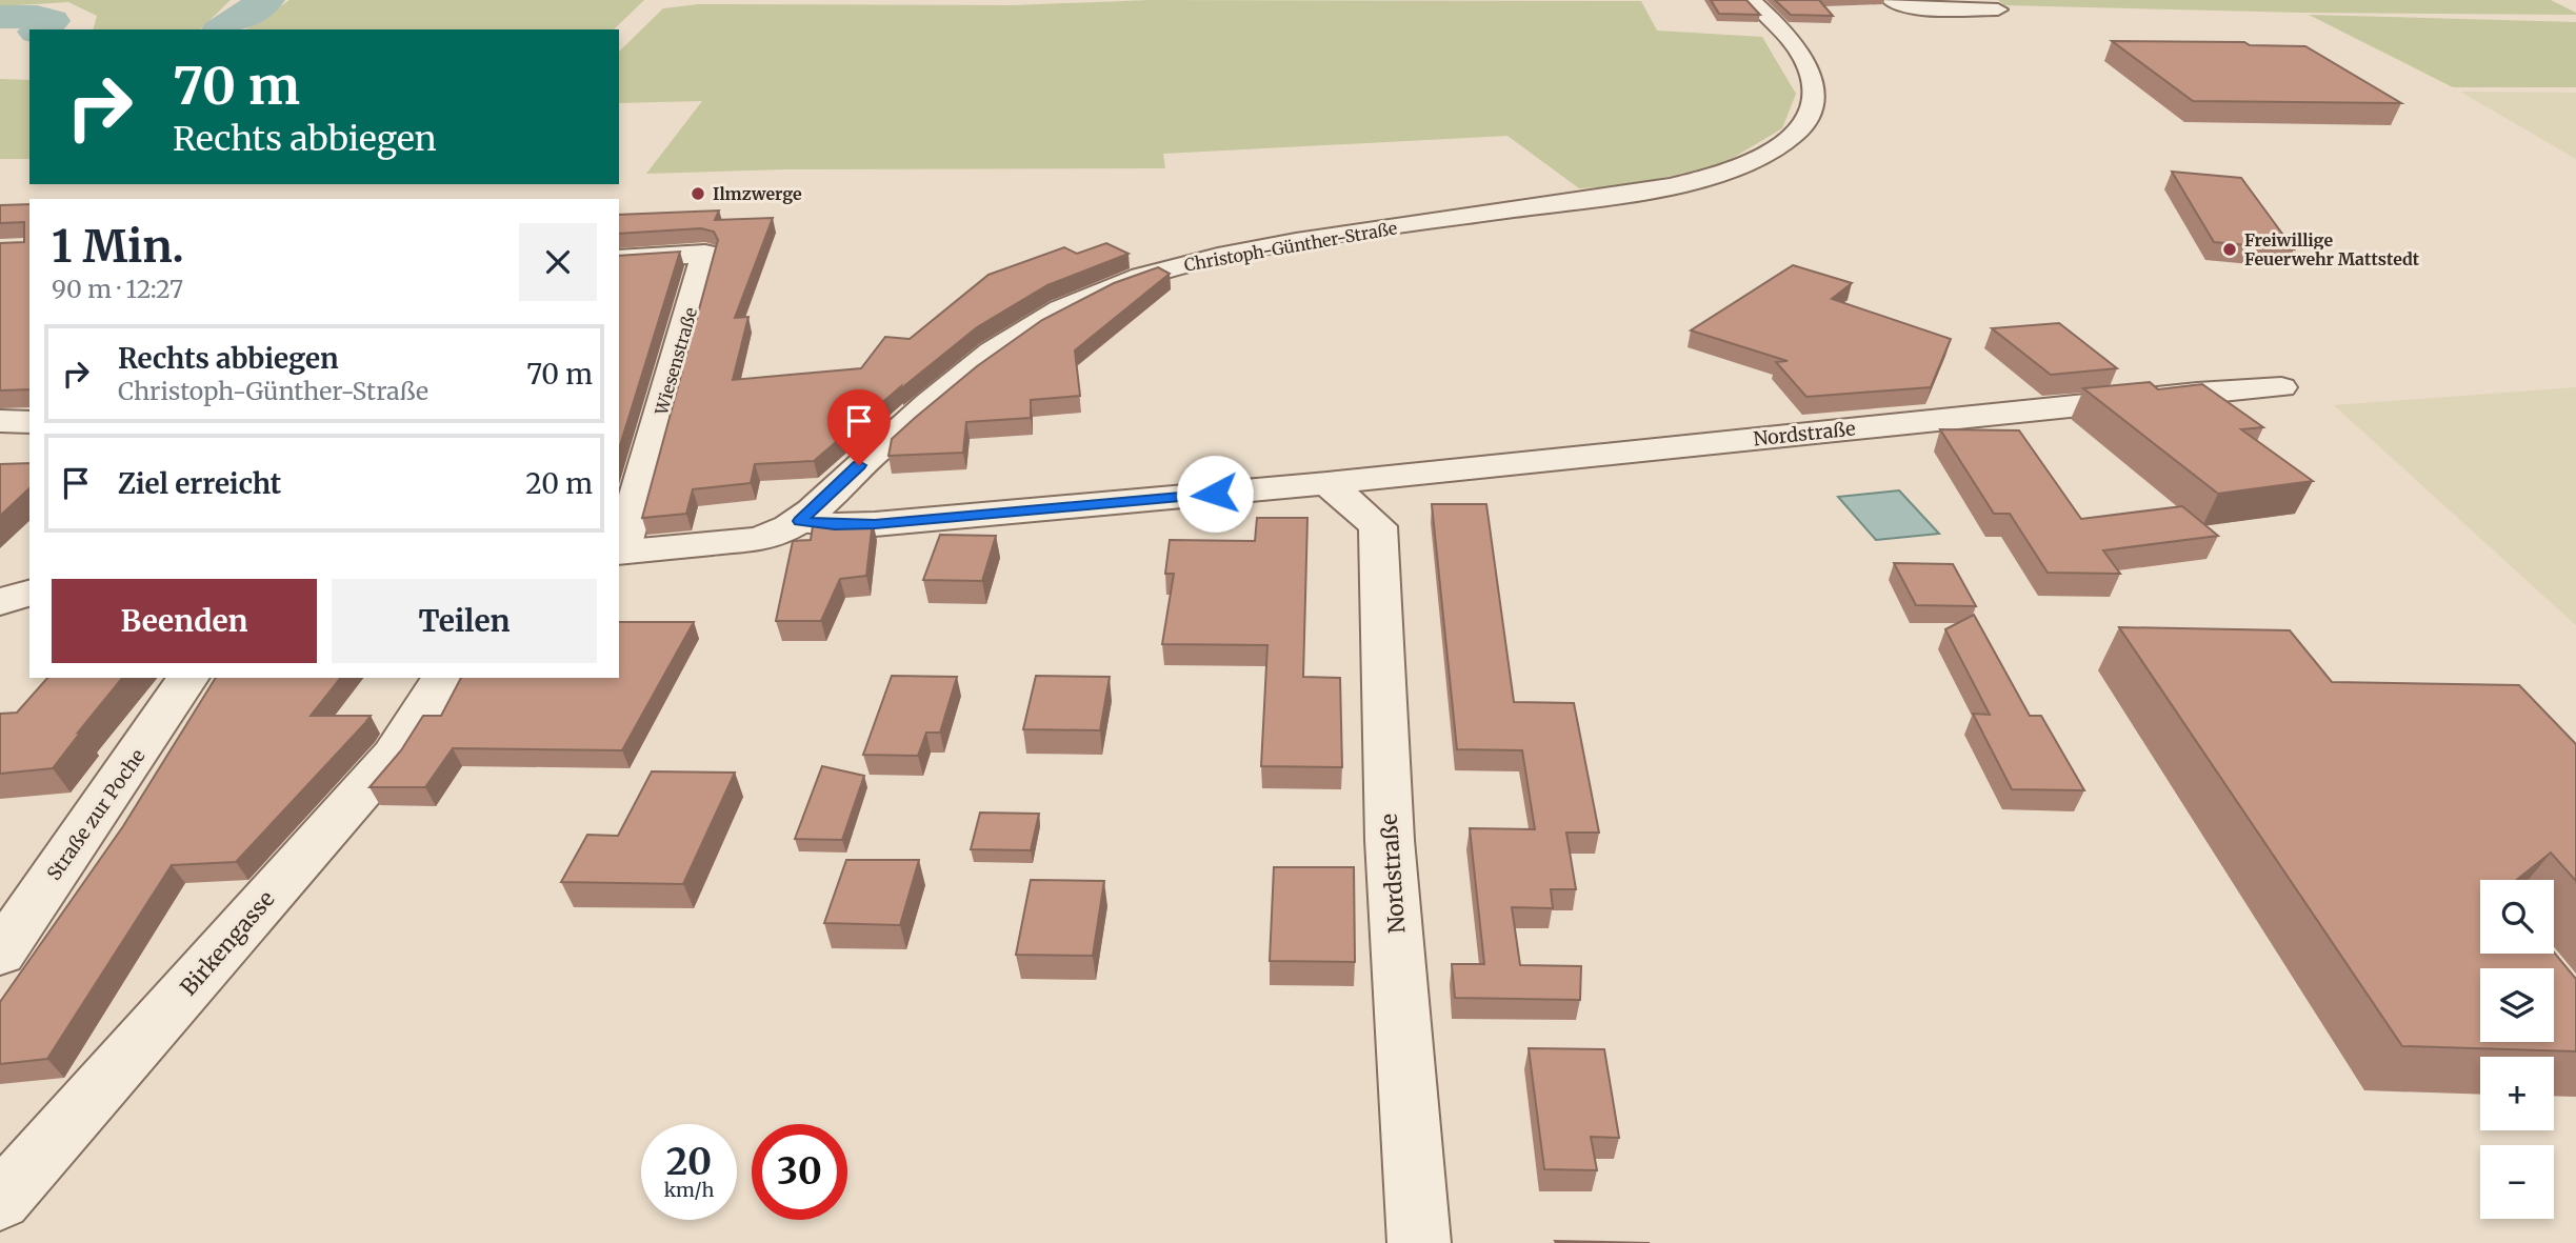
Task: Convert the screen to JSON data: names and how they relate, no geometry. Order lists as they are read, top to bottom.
{
  "streets": {
    "street": [
      "Christoph-Günther-Straße",
      "Wiesenstraße",
      "Nordstraße",
      "Straße zur Poche",
      "Birkengasse"
    ]
  },
  "crossings": [
    ["Christoph-Günther-Straße", "Wiesenstraße"],
    ["Christoph-Günther-Straße", "Nordstraße"]
  ],
  "places": ["Ilmzwerge", "Freiwillige Feuerwehr Mattstedt"],
  "page": {
    "turn": ["70 m", "Rechts abbiegen"],
    "heading": ["1 Min.", "90 m · 12:27"],
    "list": [
      {
        "name": "Rechts abbiegen",
        "note": "Christoph-Günther-Straße",
        "value": "70 m"
      },
      {
        "name": "Ziel erreicht",
        "value": "20 m"
      }
    ],
    "buttons": ["Beenden", "Teilen"],
    "map_buttons": ["+", "−"],
    "speed": "20 km/h",
    "limit": "30"
  }
}
